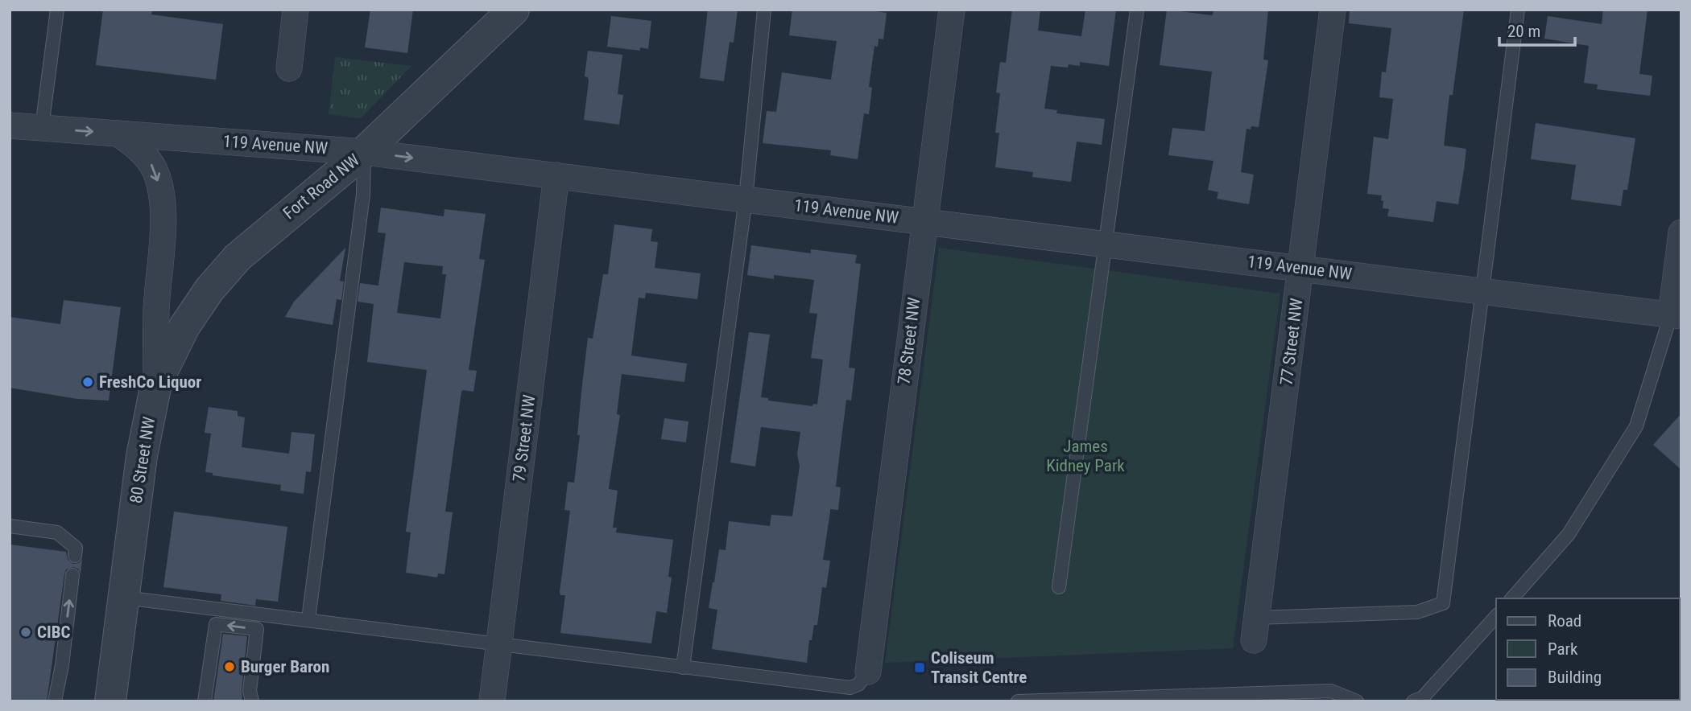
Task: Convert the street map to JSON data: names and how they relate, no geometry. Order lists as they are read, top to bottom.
{
  "streets": {
    "street": [
      "119 Avenue NW",
      "Fort Road NW",
      "78 Street NW",
      "77 Street NW",
      "79 Street NW",
      "80 Street NW"
    ]
  },
  "crossings": [
    ["119 Avenue NW", "Fort Road NW"],
    ["119 Avenue NW", "78 Street NW"],
    ["119 Avenue NW", "77 Street NW"],
    ["119 Avenue NW", "79 Street NW"],
    ["119 Avenue NW", "80 Street NW"],
    ["Fort Road NW", "80 Street NW"]
  ],
  "one_way": ["80 Street NW"],
  "parks": ["James Kidney Park"],
  "places": {
    "other": ["FreshCo Liquor", "CIBC", "Burger Baron"],
    "transit": ["Coliseum Transit Centre"]
  },
  "legend": ["Road", "Park", "Building"],
  "scale_bar": "20 m"
}
